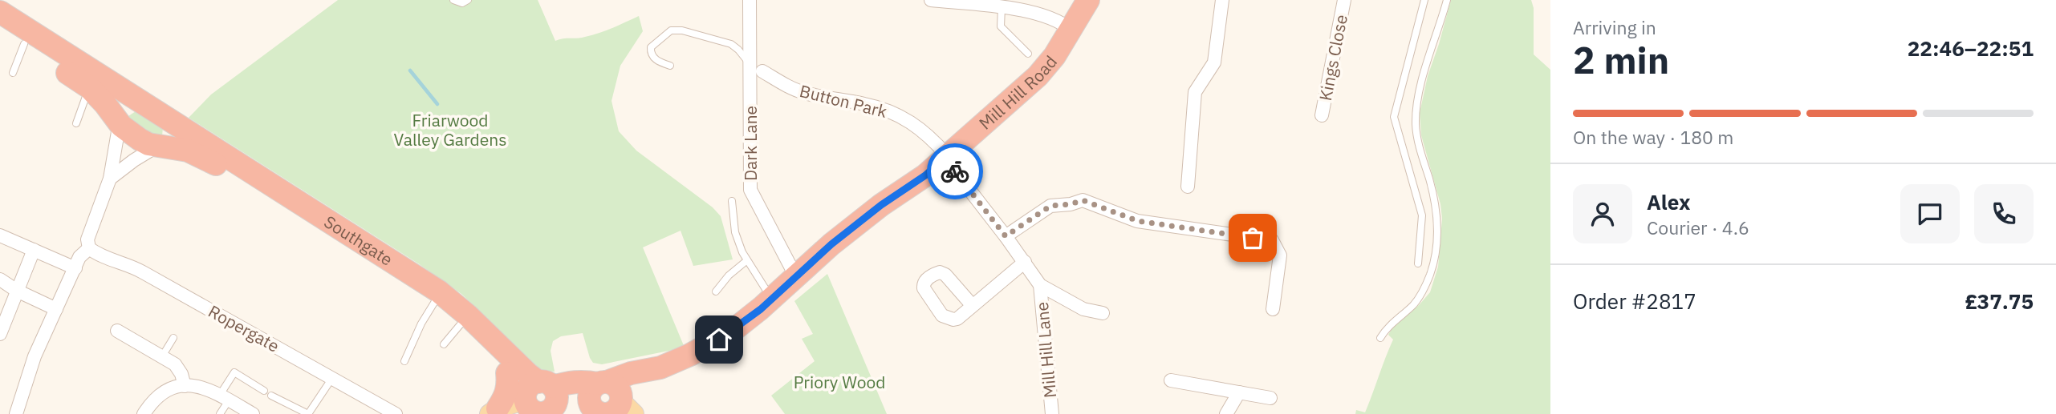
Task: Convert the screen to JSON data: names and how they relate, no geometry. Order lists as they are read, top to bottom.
{
  "streets": {
    "highway": ["Mill Hill Road", "Southgate"],
    "street": [
      "Kings Close",
      "Button Park",
      "Dark Lane",
      "Ropergate",
      "Mill Hill Lane"
    ]
  },
  "crossings": [
    ["Mill Hill Road", "Button Park"],
    ["Mill Hill Road", "Dark Lane"],
    ["Mill Hill Road", "Mill Hill Lane"],
    ["Button Park", "Dark Lane"],
    ["Button Park", "Mill Hill Lane"]
  ],
  "parks": ["Friarwood Valley Gardens", "Priory Wood"],
  "page": {
    "heading": ["2 min", "Arriving in", "22:46–22:51"],
    "panel": [
      "Alex",
      "Courier · 4.6",
      "Order #2817",
      "£37.75"
    ],
    "bar": "On the way · 180 m"
  }
}
